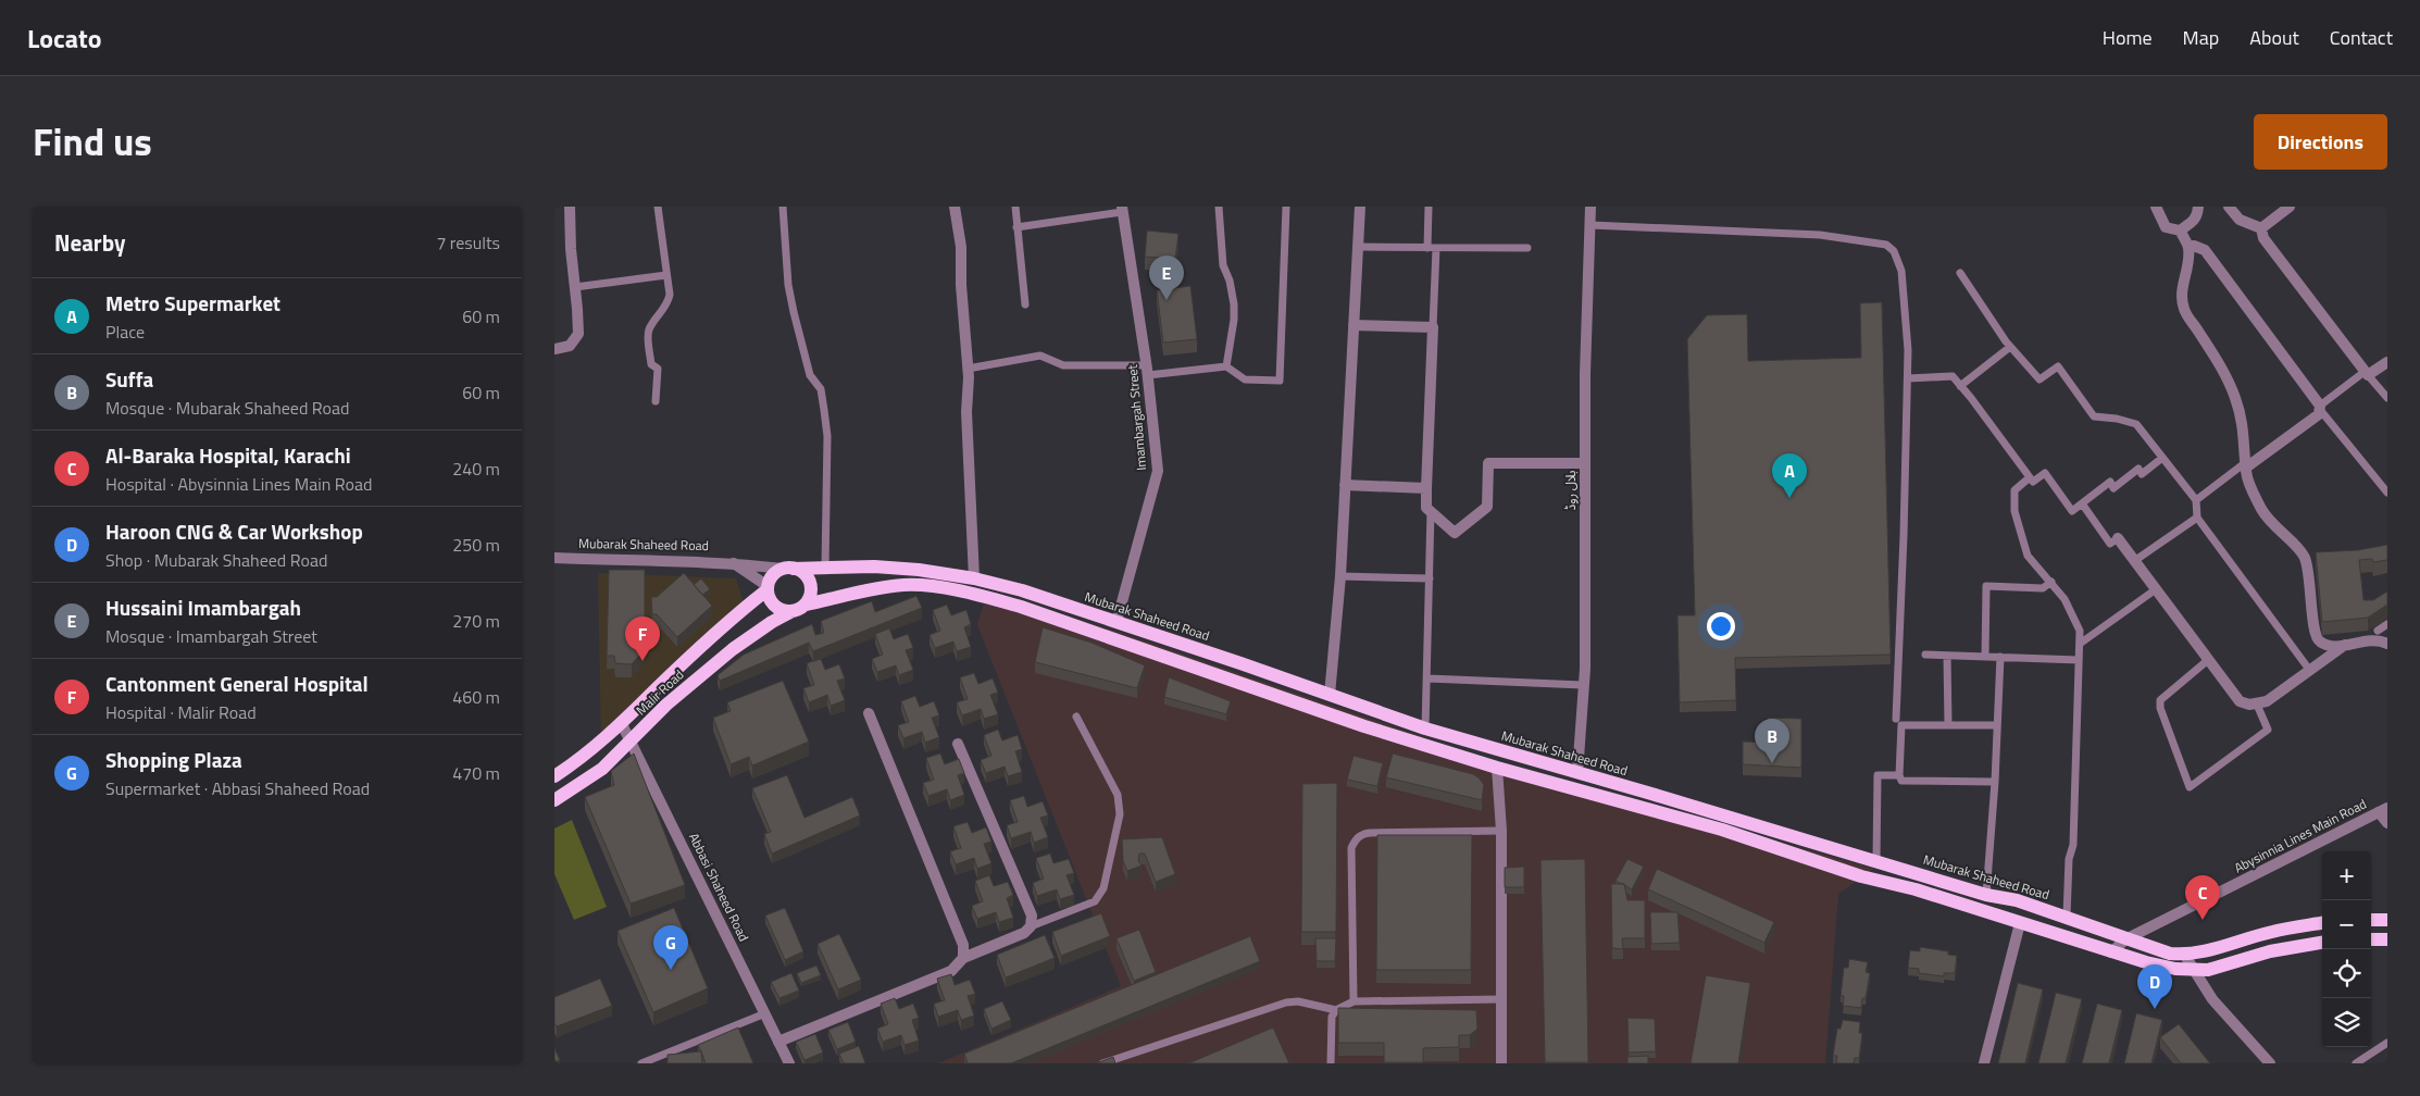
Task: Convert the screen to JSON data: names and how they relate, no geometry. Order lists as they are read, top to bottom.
{
  "streets": {
    "main road": ["Mubarak Shaheed Road", "Malir Road"],
    "street": [
      "Imambargah Street",
      "بلال روڈ",
      "Abysinnia Lines Main Road",
      "Abbasi Shaheed Road"
    ]
  },
  "crossings": [
    ["Imambargah Street", "Mubarak Shaheed Road"],
    ["بلال روڈ", "Mubarak Shaheed Road"],
    ["Mubarak Shaheed Road", "Malir Road"],
    ["Mubarak Shaheed Road", "Abysinnia Lines Main Road"],
    ["Malir Road", "Abbasi Shaheed Road"]
  ],
  "page": {
    "header": "Locato",
    "nav": [
      "Home",
      "Map",
      "About",
      "Contact"
    ],
    "title": "Find us",
    "buttons": "Directions",
    "heading": ["Nearby", "7 results"],
    "pins": [
      "E",
      "A",
      "F",
      "B",
      "C",
      "G",
      "D"
    ],
    "list": [
      {
        "mark": "A",
        "name": "Metro Supermarket",
        "note": "Place",
        "value": "60 m"
      },
      {
        "mark": "B",
        "name": "Suffa",
        "note": "Mosque · Mubarak Shaheed Road",
        "value": "60 m"
      },
      {
        "mark": "C",
        "name": "Al-Baraka Hospital, Karachi",
        "note": "Hospital · Abysinnia Lines Main Road",
        "value": "240 m"
      },
      {
        "mark": "D",
        "name": "Haroon CNG & Car Workshop",
        "note": "Shop · Mubarak Shaheed Road",
        "value": "250 m"
      },
      {
        "mark": "E",
        "name": "Hussaini Imambargah",
        "note": "Mosque · Imambargah Street",
        "value": "270 m"
      },
      {
        "mark": "F",
        "name": "Cantonment General Hospital",
        "note": "Hospital · Malir Road",
        "value": "460 m"
      },
      {
        "mark": "G",
        "name": "Shopping Plaza",
        "note": "Supermarket · Abbasi Shaheed Road",
        "value": "470 m"
      }
    ],
    "map_buttons": ["+", "−"]
  }
}
